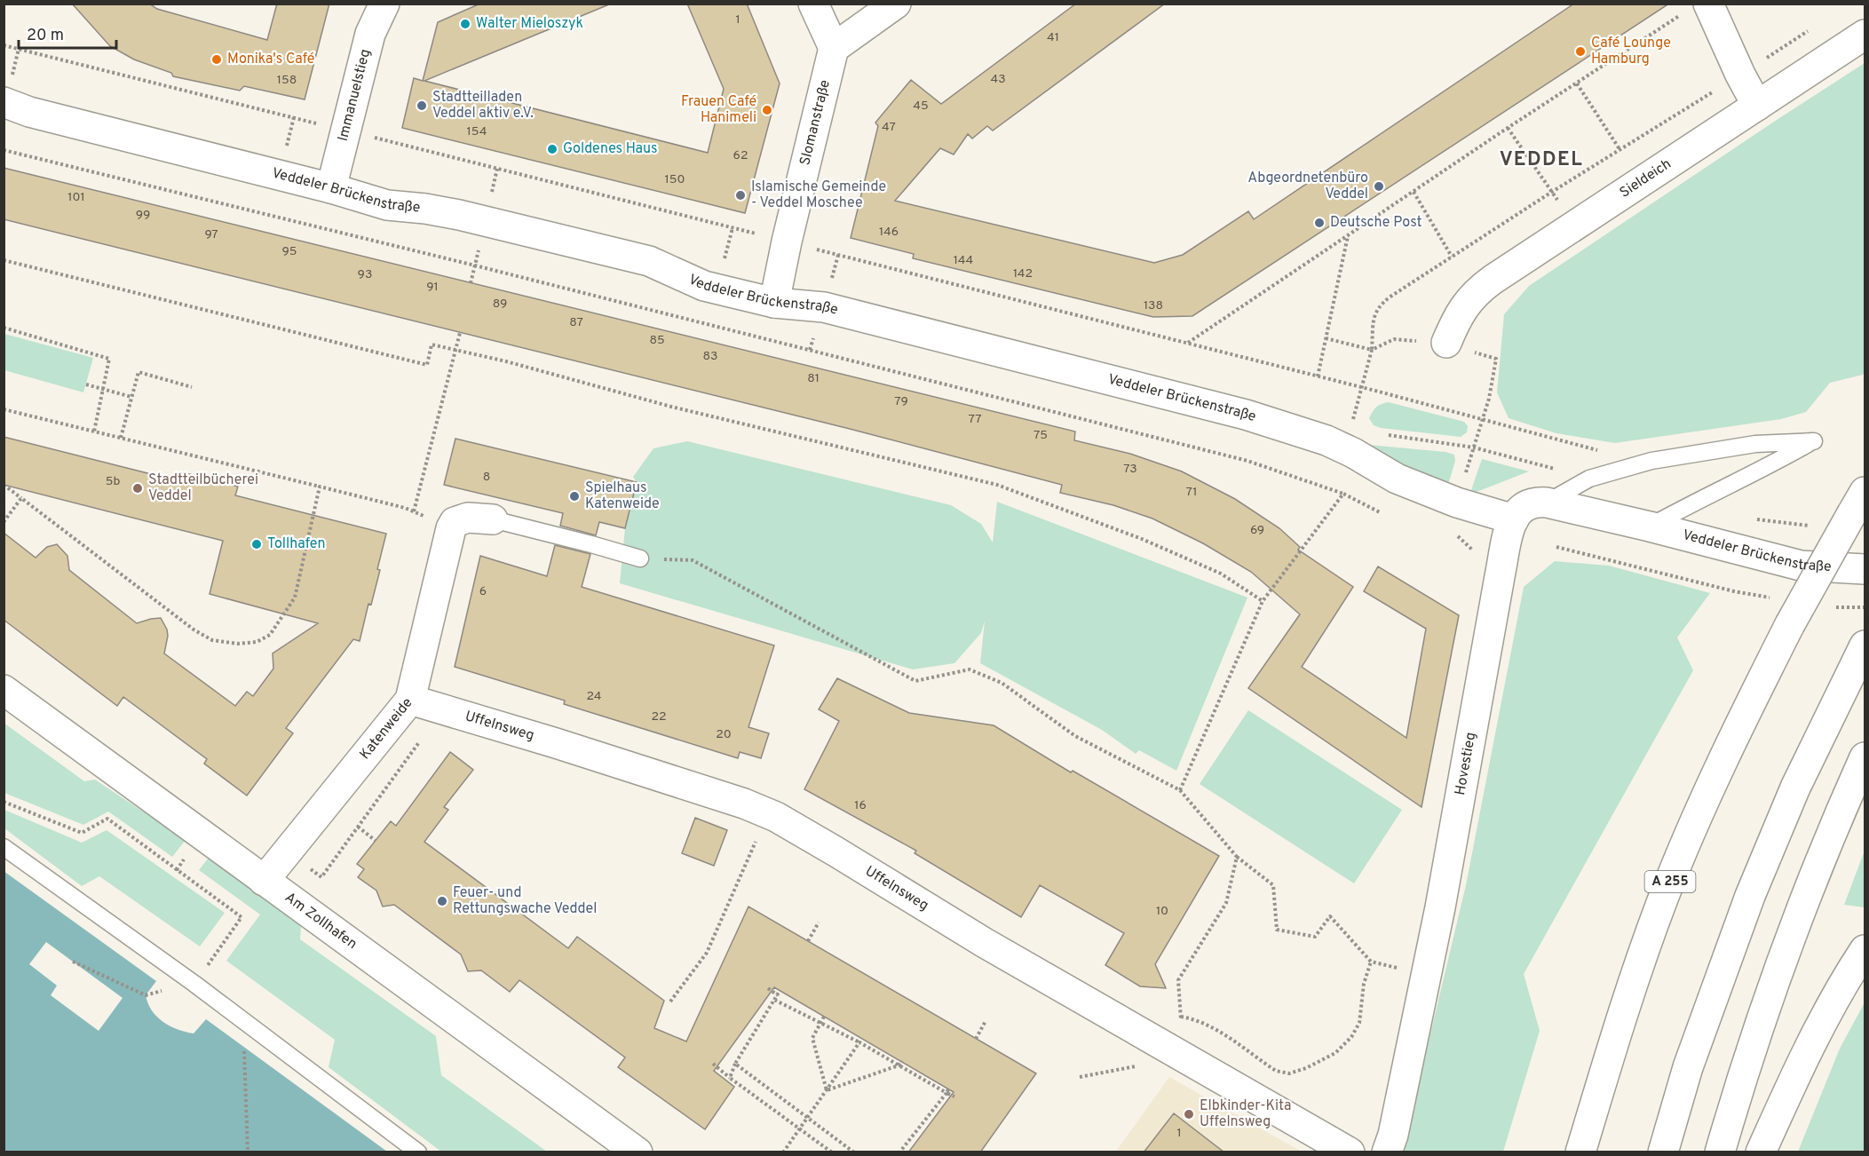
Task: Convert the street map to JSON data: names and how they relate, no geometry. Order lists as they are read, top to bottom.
{
  "streets": {
    "main road": [
      "Immanuelstieg",
      "Slomanstraße",
      "Sieldeich",
      "Veddeler Brückenstraße",
      "Uffelnsweg",
      "Katenweide",
      "Hovestieg",
      "A 255",
      "Am Zollhafen"
    ]
  },
  "crossings": [
    ["Immanuelstieg", "Veddeler Brückenstraße"],
    ["Slomanstraße", "Veddeler Brückenstraße"],
    ["Veddeler Brückenstraße", "Hovestieg"],
    ["Uffelnsweg", "Katenweide"],
    ["Katenweide", "Am Zollhafen"]
  ],
  "districts": ["VEDDEL"],
  "places": [
    "Walter Mieloszyk",
    "Café Lounge Hamburg",
    "Monika's Café",
    "Stadtteilladen Veddel aktiv e.V.",
    "Frauen Café Hanimeli",
    "Goldenes Haus",
    "Abgeordnetenbüro Veddel",
    "Islamische Gemeinde - Veddel Moschee",
    "Deutsche Post",
    "Stadtteilbücherei Veddel",
    "Spielhaus Katenweide",
    "Tollhafen",
    "Feuer- und Rettungswache Veddel",
    "Elbkinder-Kita Uffelnsweg"
  ],
  "house_numbers": [
    "1",
    "41",
    "43",
    "158",
    "45",
    "47",
    "154",
    "62",
    "150",
    "101",
    "99",
    "146",
    "97",
    "95",
    "144",
    "142",
    "93",
    "91",
    "89",
    "138",
    "87",
    "85",
    "83",
    "81",
    "79",
    "77",
    "75",
    "73",
    "8",
    "5b",
    "71",
    "69",
    "6",
    "24",
    "22",
    "20",
    "16",
    "10",
    "1"
  ],
  "scale_bar": "20 m"
}
